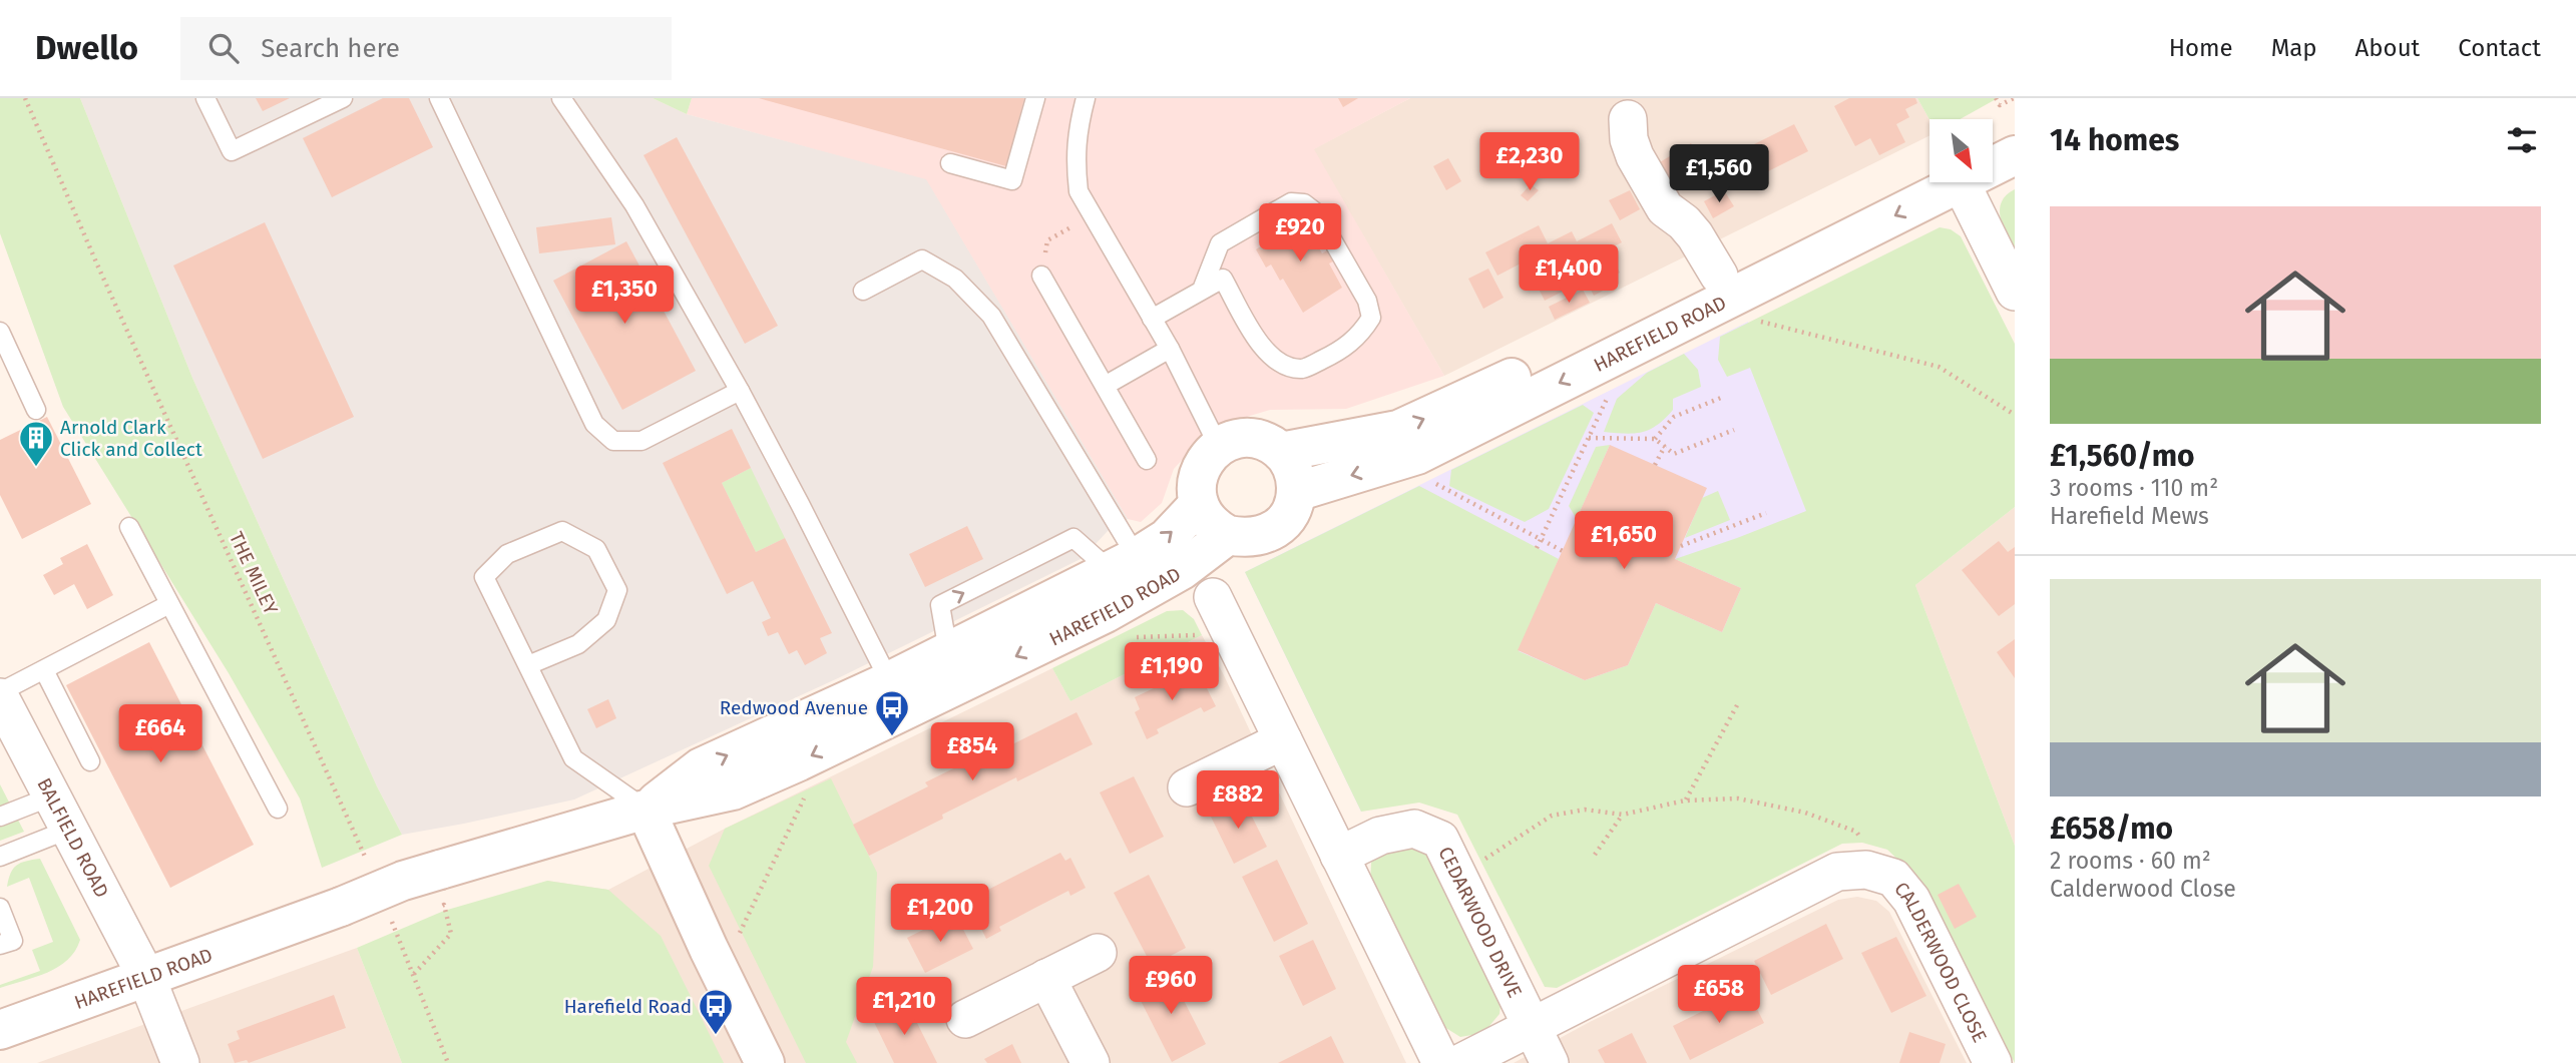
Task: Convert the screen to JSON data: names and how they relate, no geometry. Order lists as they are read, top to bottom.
{
  "streets": {
    "street": [
      "HAREFIELD ROAD",
      "BALFIELD ROAD",
      "CEDARWOOD DRIVE",
      "CALDERWOOD CLOSE"
    ],
    "path": ["THE MILEY"]
  },
  "crossings": [
    ["HAREFIELD ROAD", "BALFIELD ROAD"]
  ],
  "places": {
    "building": ["Arnold Clark Click and Collect"],
    "bus stop": ["Redwood Avenue", "Harefield Road"]
  },
  "north": "bottom right",
  "page": {
    "header": "Dwello",
    "search": "Search here",
    "nav": [
      "Home",
      "Map",
      "About",
      "Contact"
    ],
    "heading": "14 homes",
    "price": [
      "£2,230",
      "£1,560",
      "£920",
      "£1,400",
      "£1,350",
      "£1,650",
      "£1,190",
      "£664",
      "£854",
      "£882",
      "£1,200",
      "£960",
      "£658",
      "£1,210"
    ],
    "list": [
      {
        "name": "£1,560/mo",
        "note": "3 rooms · 110 m² · Harefield Mews"
      },
      {
        "name": "£658/mo",
        "note": "2 rooms · 60 m² · Calderwood Close"
      }
    ]
  }
}
